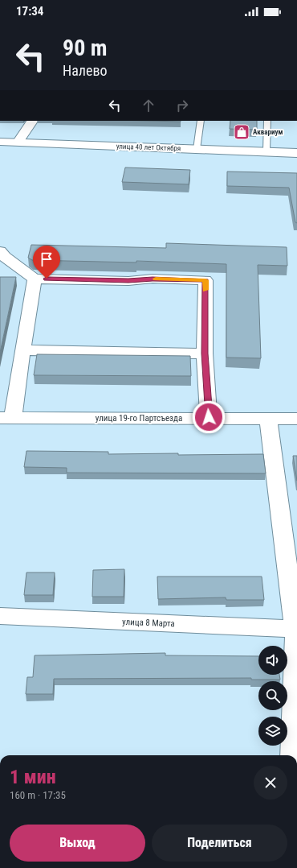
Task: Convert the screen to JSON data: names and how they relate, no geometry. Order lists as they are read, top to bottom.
{
  "streets": {
    "street": ["улица 40 лет Октября", "улица 19-го Партсъезда", "улица 8 Марта"]
  },
  "places": {
    "shop": ["Аквариум"]
  },
  "page": {
    "status": "17:34",
    "turn": ["90 m", "Налево"],
    "heading": ["1 мин", "160 m · 17:35"],
    "buttons": ["Выход", "Поделиться"]
  }
}
